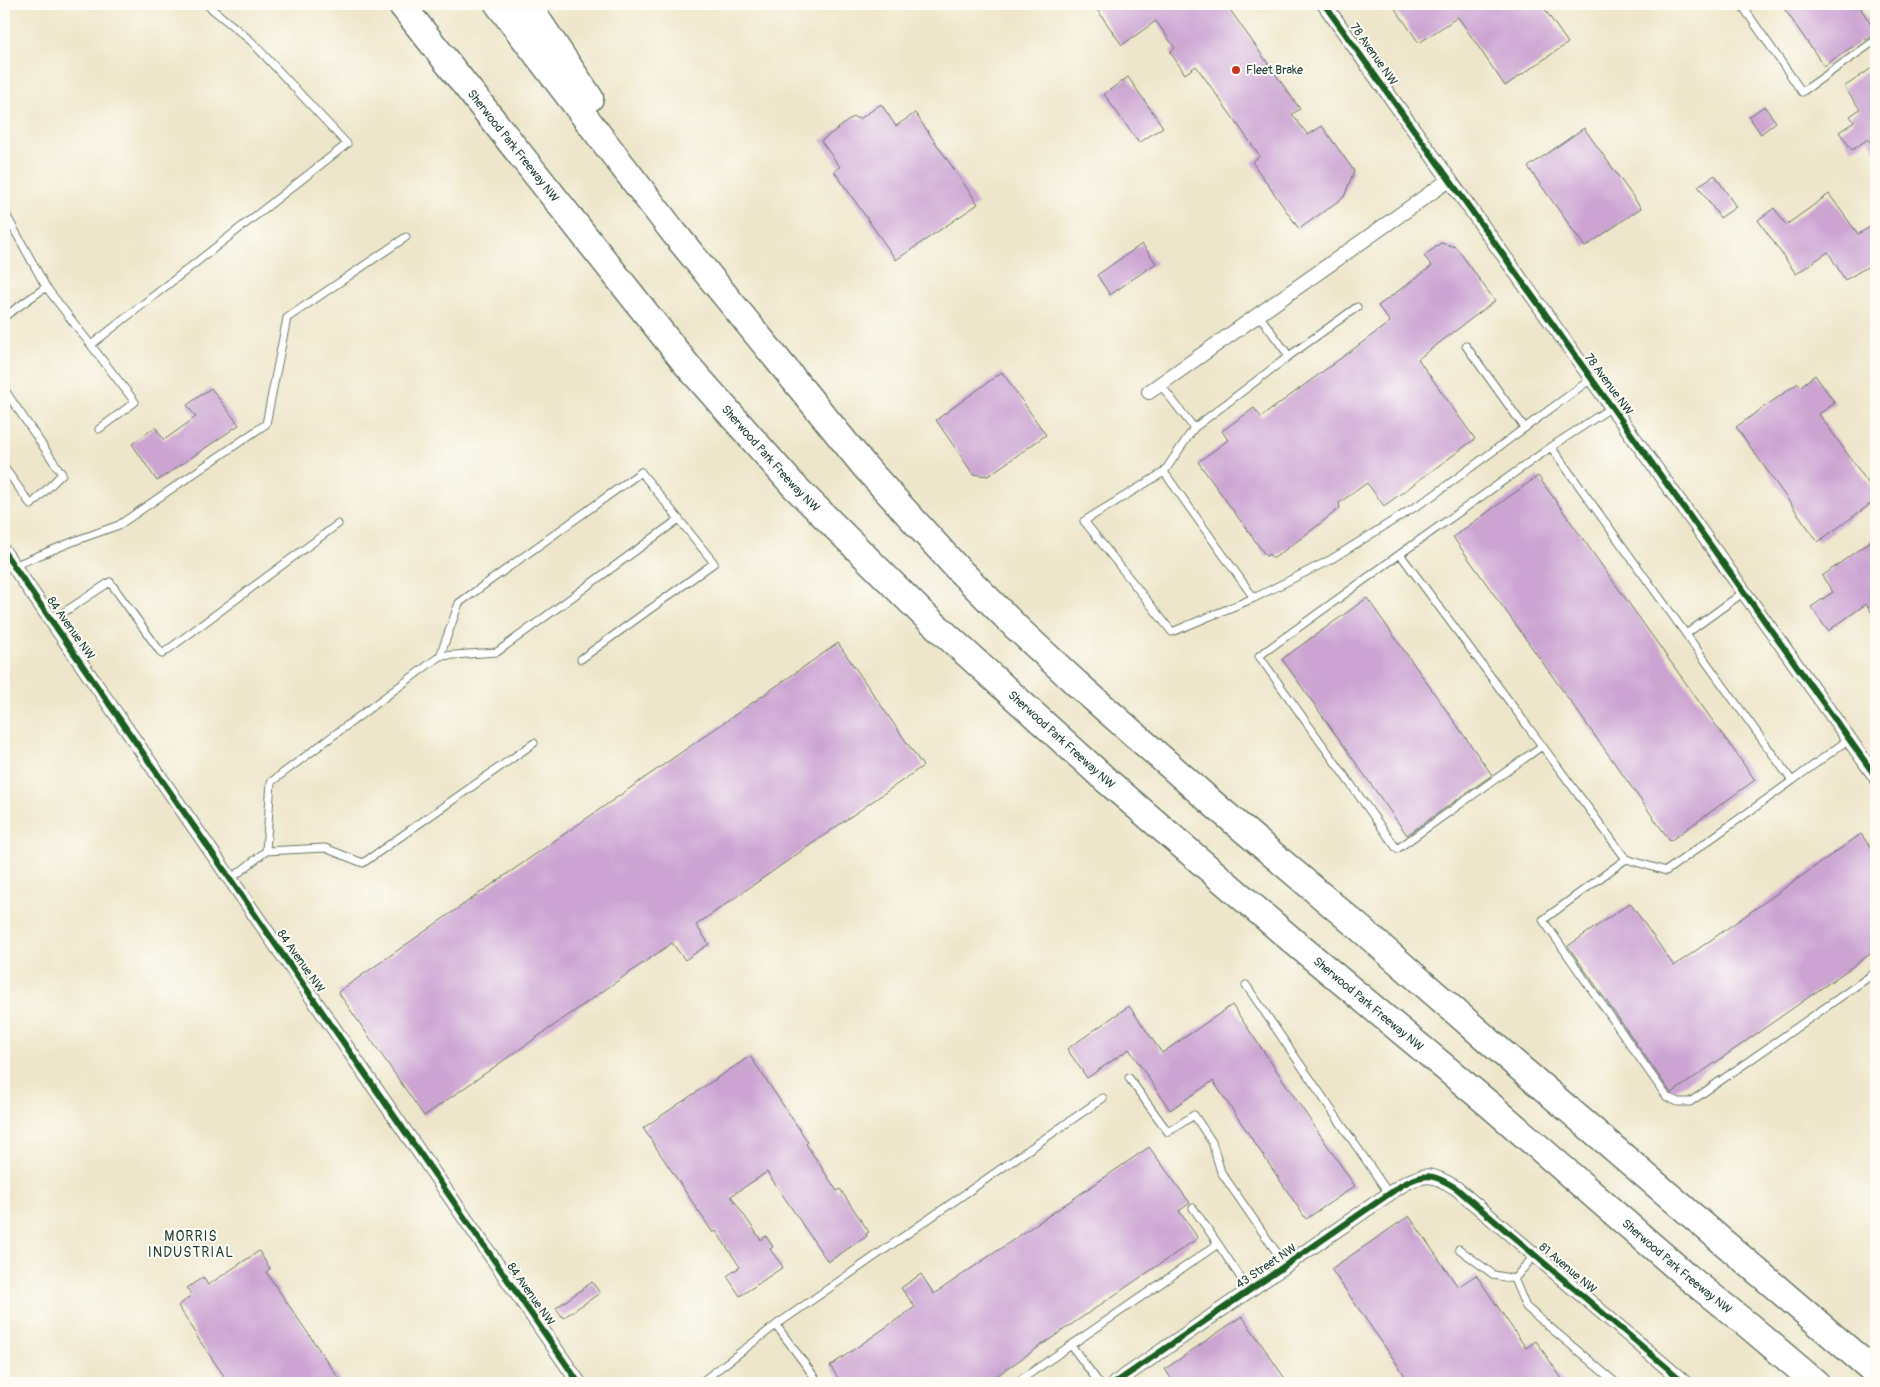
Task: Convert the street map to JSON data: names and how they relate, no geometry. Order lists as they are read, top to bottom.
{
  "streets": {
    "highway": ["Sherwood Park Freeway NW"],
    "street": [
      "78 Avenue NW",
      "84 Avenue NW",
      "43 Street NW",
      "81 Avenue NW"
    ]
  },
  "crossings": [
    ["43 Street NW", "81 Avenue NW"]
  ],
  "districts": ["MORRIS INDUSTRIAL"],
  "places": ["Fleet Brake"]
}
